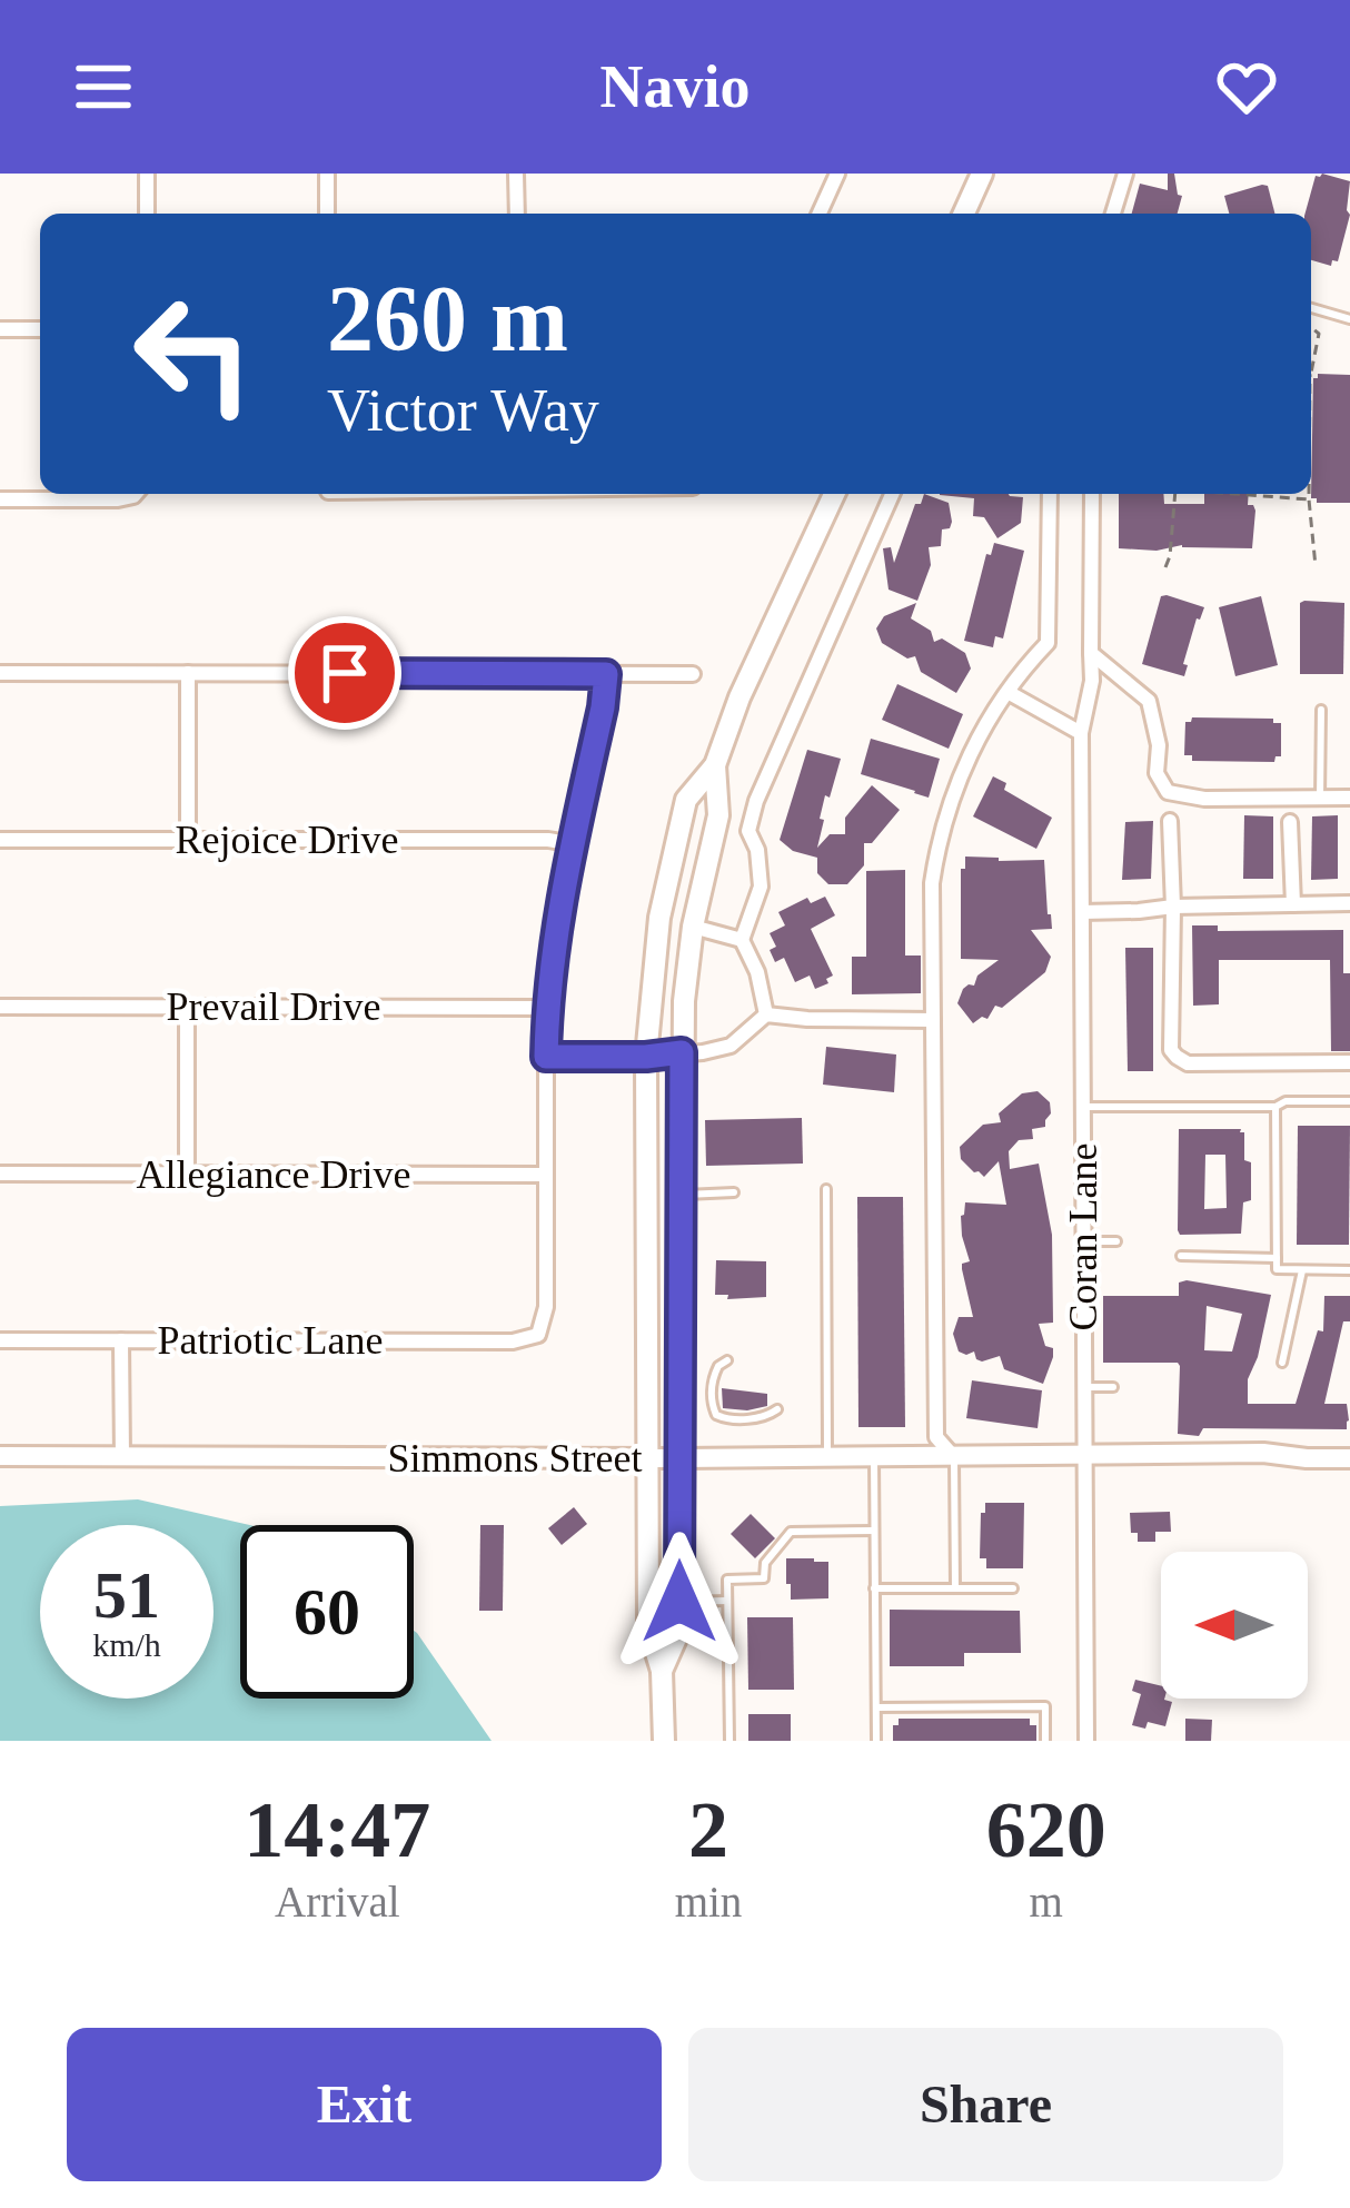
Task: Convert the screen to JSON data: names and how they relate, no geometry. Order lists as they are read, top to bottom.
{
  "streets": {
    "main road": ["Simmons Street"],
    "street": [
      "Rejoice Drive",
      "Prevail Drive",
      "Allegiance Drive",
      "Coran Lane",
      "Patriotic Lane"
    ]
  },
  "crossings": [
    ["Allegiance Drive", "Patriotic Lane"],
    ["Coran Lane", "Simmons Street"]
  ],
  "north": "left",
  "page": {
    "header": "Navio",
    "turn": ["260 m", "Victor Way"],
    "speed": "51 km/h",
    "limit": "60",
    "eta": [
      "14:47",
      "Arrival",
      "2",
      "min",
      "620",
      "m"
    ],
    "buttons": ["Exit", "Share"]
  }
}
